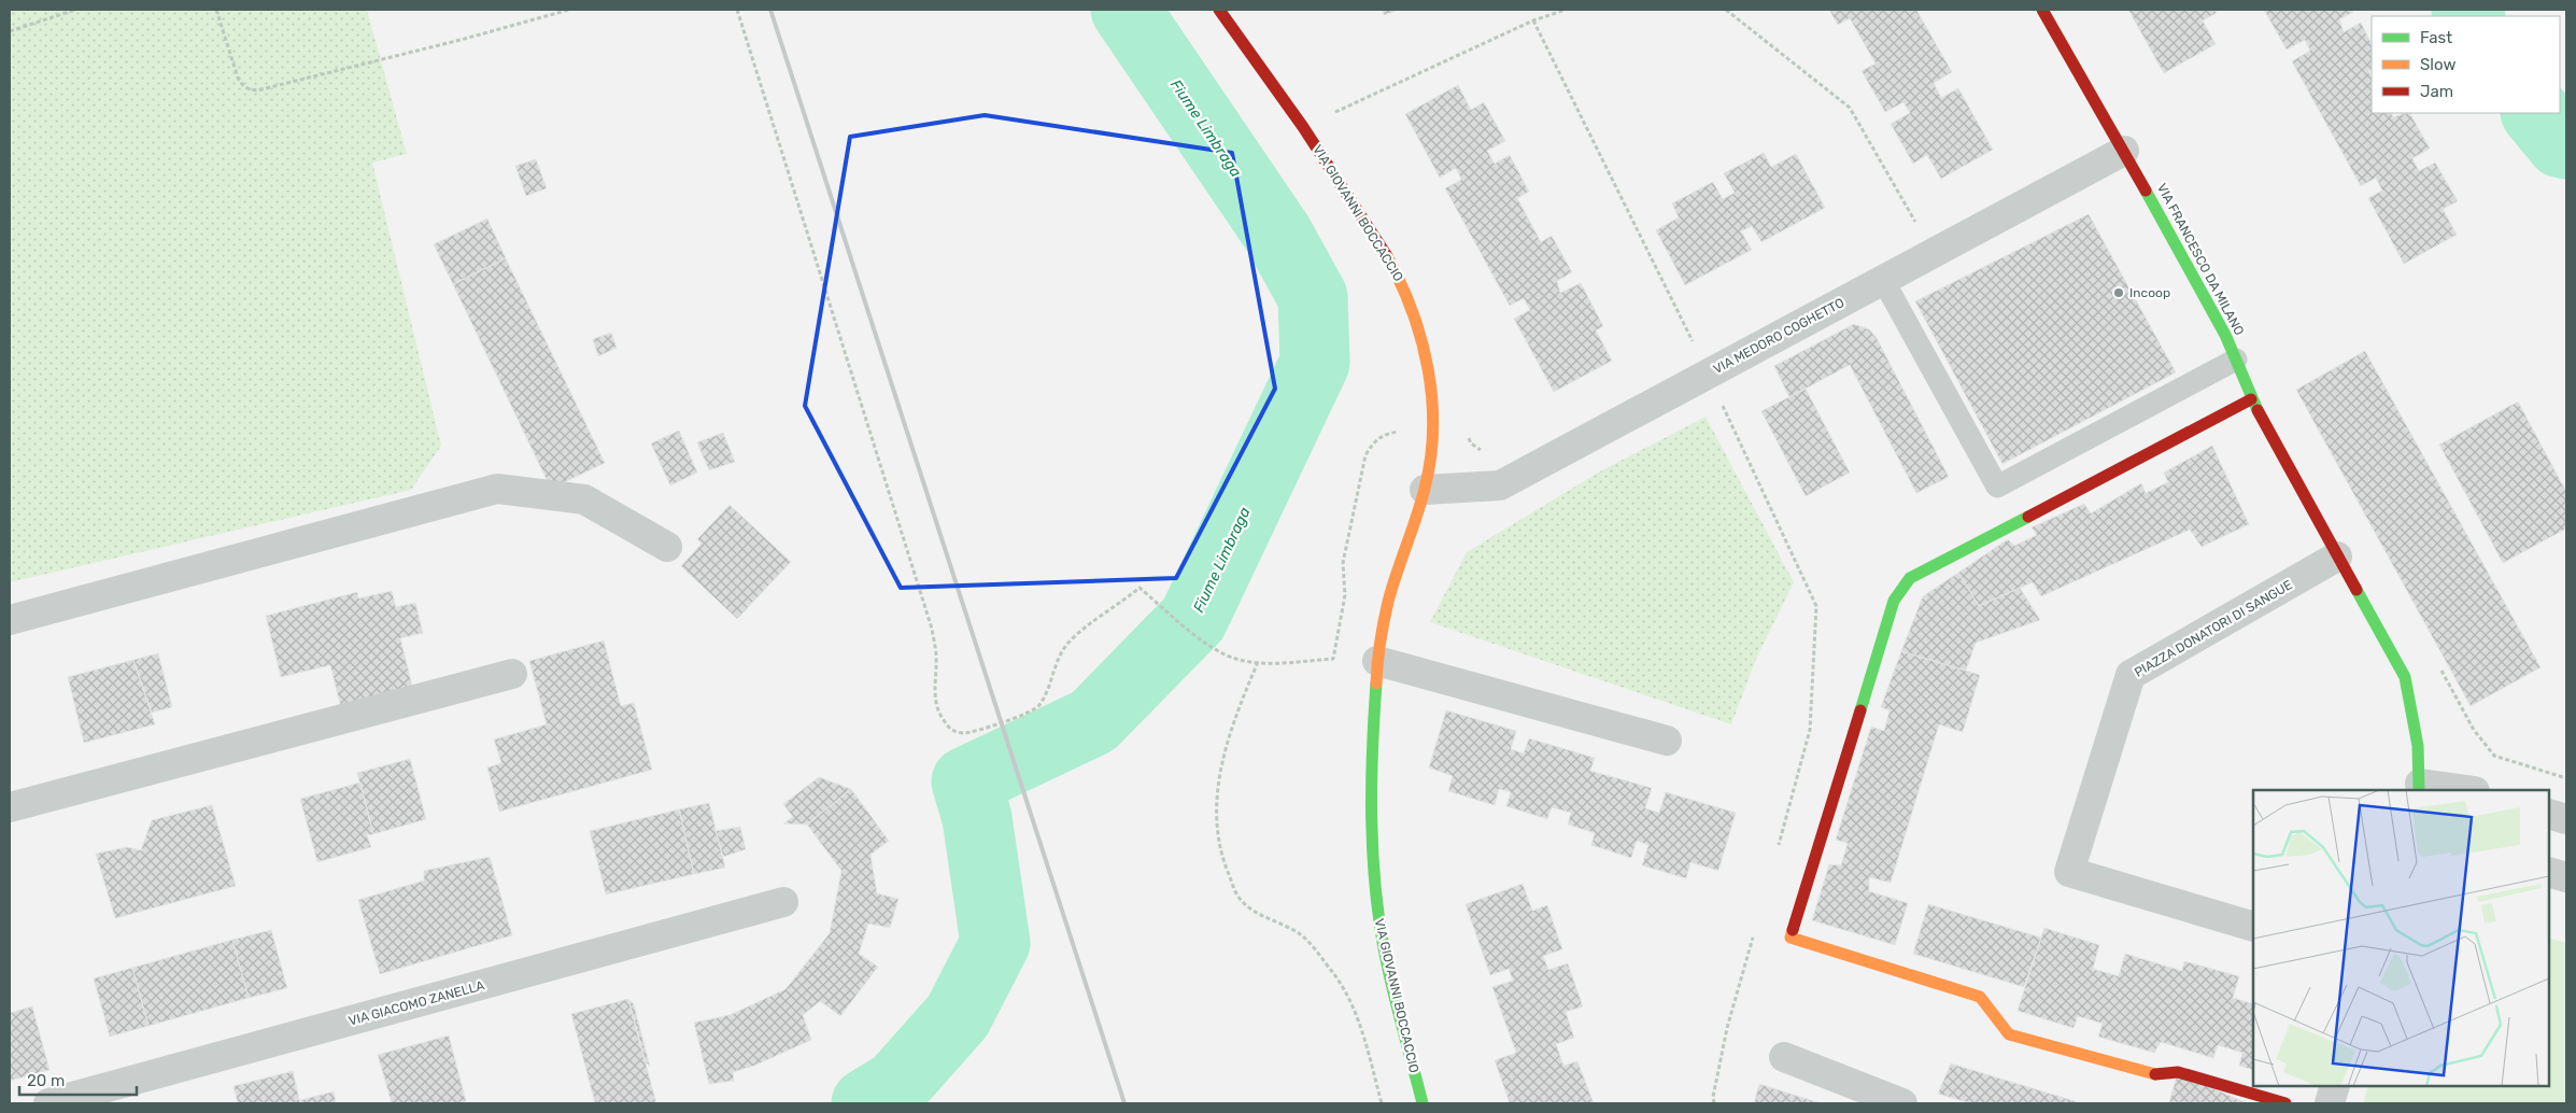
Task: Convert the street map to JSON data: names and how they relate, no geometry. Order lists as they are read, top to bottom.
{
  "streets": {
    "street": [
      "VIA GIOVANNI BOCCACCIO",
      "VIA FRANCESCO DA MILANO",
      "VIA MEDORO COGHETTO",
      "PIAZZA DONATORI DI SANGUE",
      "VIA GIACOMO ZANELLA"
    ]
  },
  "crossings": [
    ["VIA GIOVANNI BOCCACCIO", "VIA MEDORO COGHETTO"],
    ["VIA FRANCESCO DA MILANO", "VIA MEDORO COGHETTO"],
    ["VIA FRANCESCO DA MILANO", "PIAZZA DONATORI DI SANGUE"]
  ],
  "water": ["Fiume Limbraga"],
  "places": ["Incoop"],
  "legend": ["Fast", "Slow", "Jam"],
  "scale_bar": "20 m"
}
